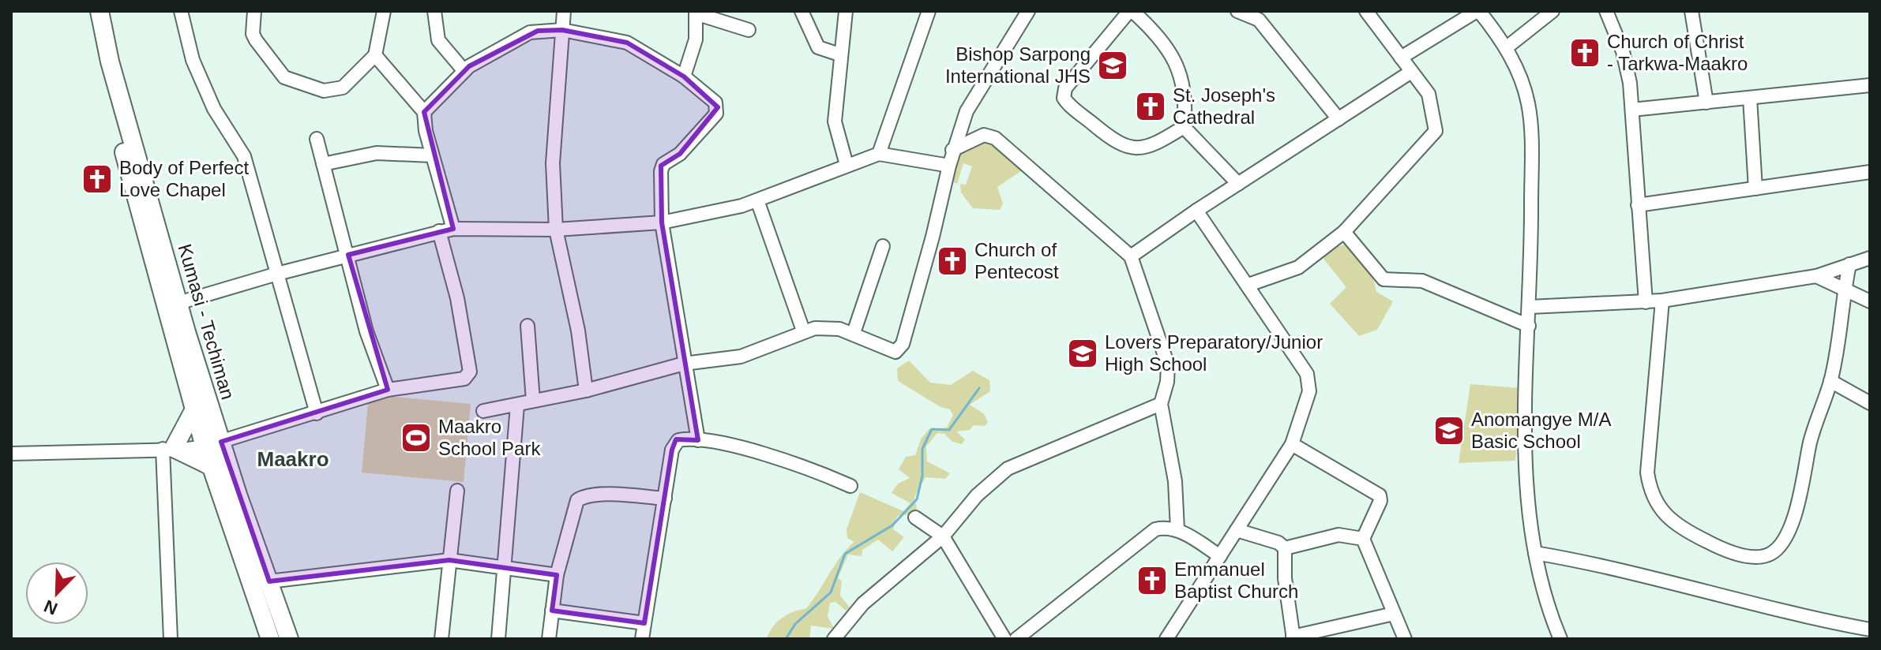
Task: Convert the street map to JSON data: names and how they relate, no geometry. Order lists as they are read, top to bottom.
{
  "streets": {
    "highway": ["Kumasi - Techiman"]
  },
  "districts": ["Maakro"],
  "places": {
    "church": [
      "Church of Christ - Tarkwa-Maakro",
      "St. Joseph's Cathedral",
      "Body of Perfect Love Chapel",
      "Church of Pentecost",
      "Emmanuel Baptist Church"
    ],
    "school or university": ["Bishop Sarpong International JHS", "Lovers Preparatory/Junior High School", "Anomangye M/A Basic School"],
    "sports": ["Maakro School Park"]
  },
  "north": "bottom left"
}
